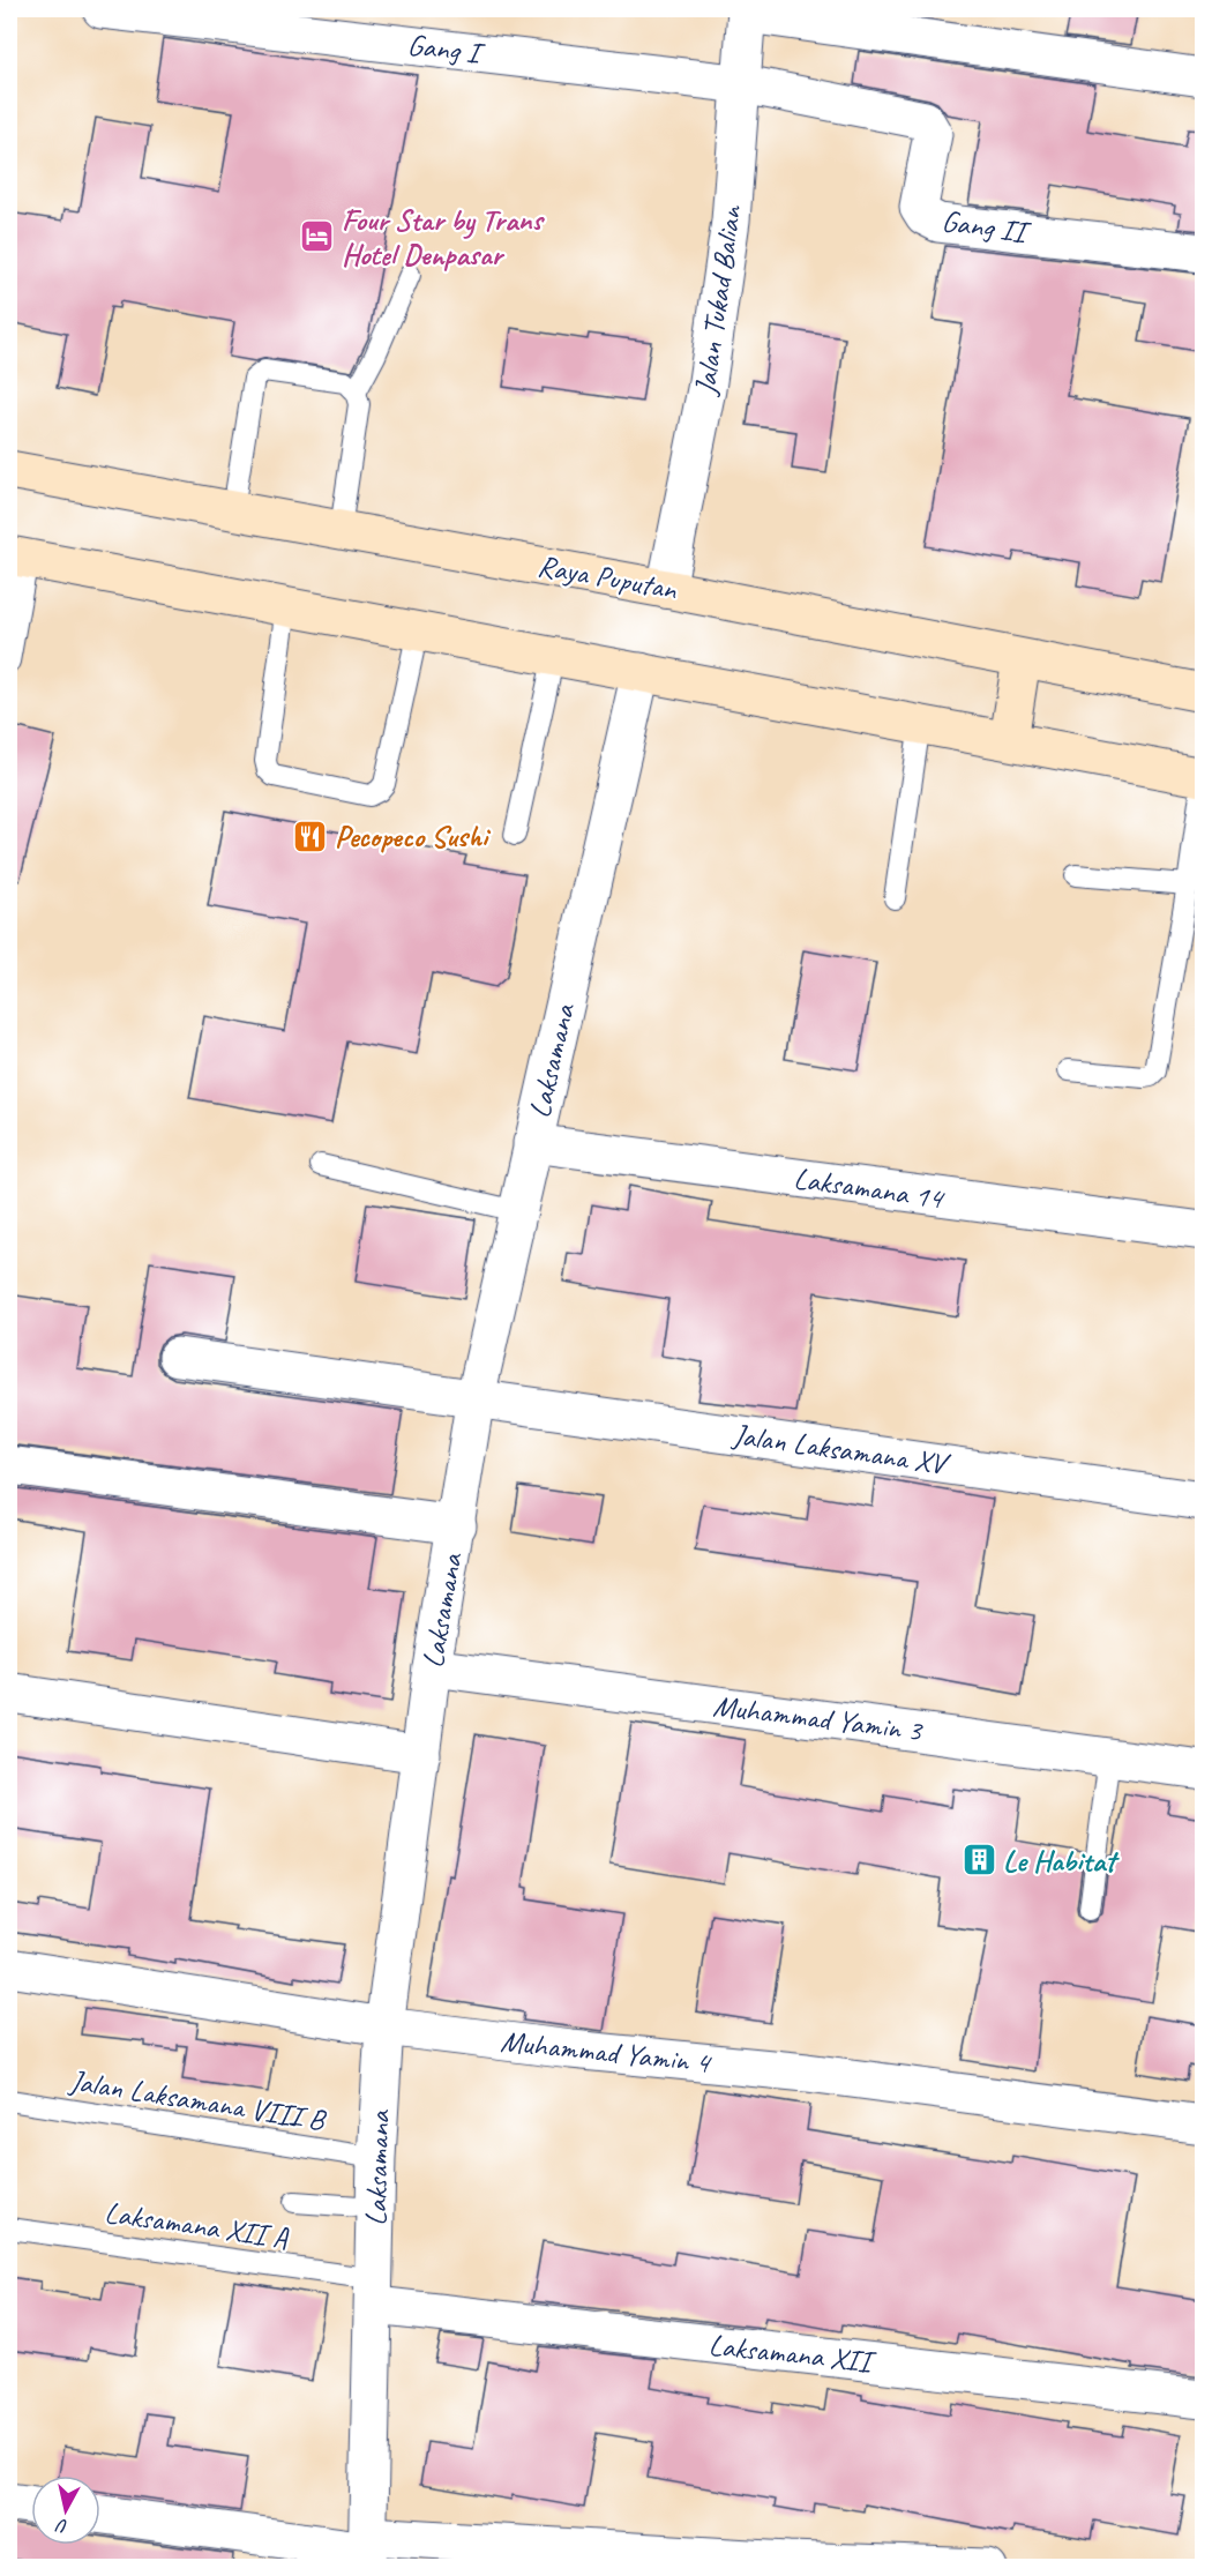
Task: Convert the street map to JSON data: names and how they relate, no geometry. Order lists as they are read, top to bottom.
{
  "streets": {
    "main road": ["Raya Puputan"],
    "street": [
      "Gang I",
      "Gang II",
      "Jalan Tukad Balian",
      "Laksamana",
      "Laksamana 14",
      "Jalan Laksamana XV",
      "Muhammad Yamin 3",
      "Muhammad Yamin 4",
      "Laksamana XII"
    ],
    "lane": ["Jalan Laksamana VIII B", "Laksamana XII A"]
  },
  "crossings": [
    ["Gang I", "Gang II"],
    ["Gang I", "Jalan Tukad Balian"],
    ["Gang II", "Jalan Tukad Balian"],
    ["Jalan Tukad Balian", "Raya Puputan"],
    ["Laksamana", "Laksamana 14"],
    ["Laksamana", "Jalan Laksamana XV"],
    ["Laksamana", "Muhammad Yamin 3"],
    ["Laksamana", "Muhammad Yamin 4"],
    ["Laksamana", "Jalan Laksamana VIII B"],
    ["Laksamana", "Laksamana XII A"],
    ["Laksamana", "Laksamana XII"],
    ["Laksamana XII A", "Laksamana XII"]
  ],
  "places": {
    "hotel": ["Four Star by Trans Hotel Denpasar"],
    "restaurant": ["Pecopeco Sushi"],
    "building": ["Le Habitat"]
  },
  "north": "bottom"
}
